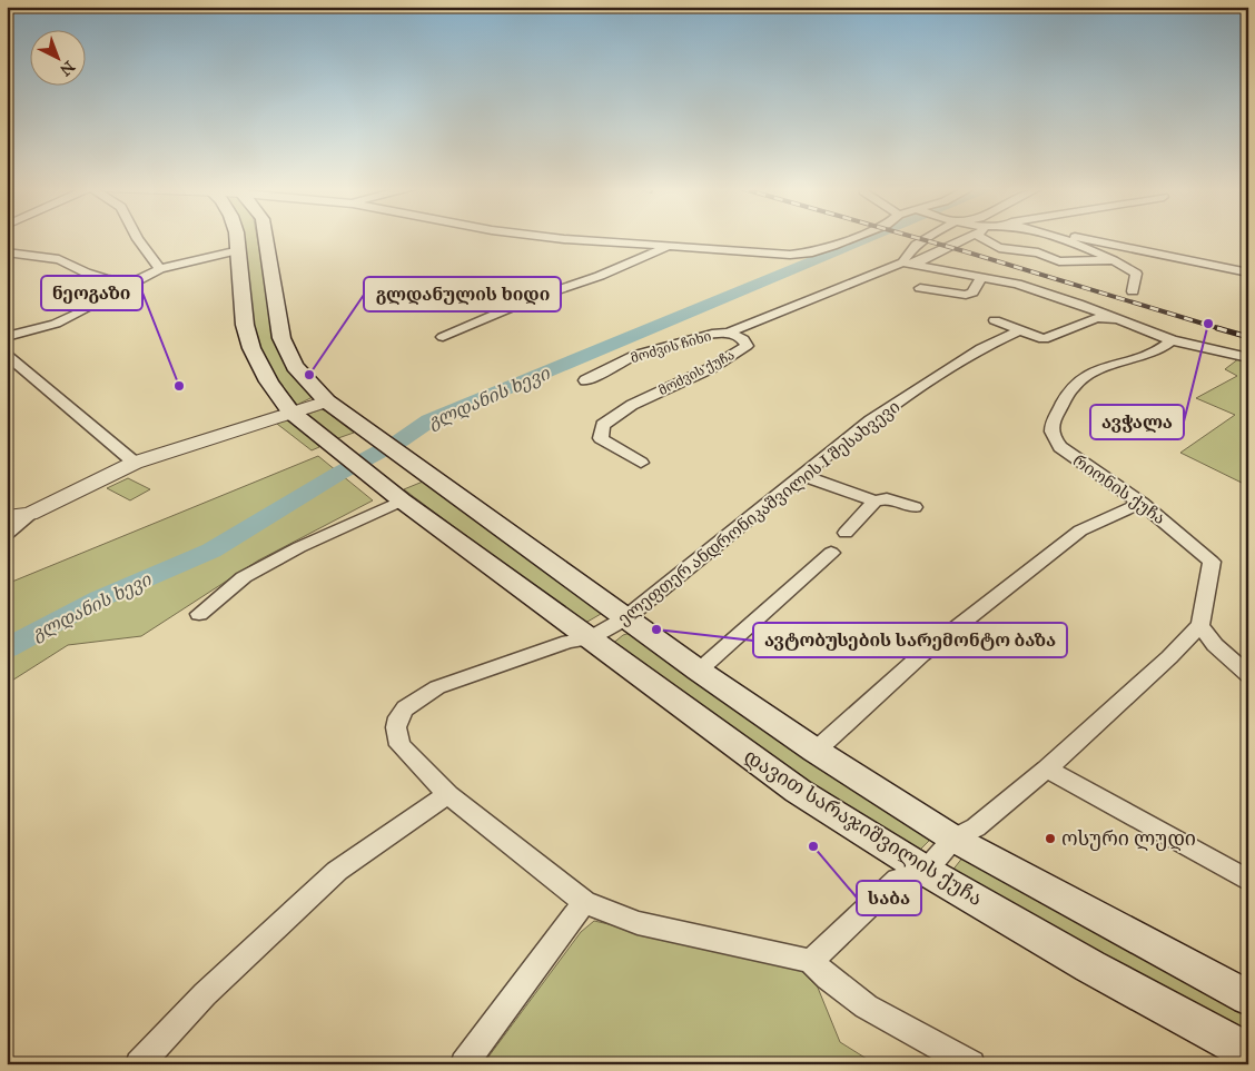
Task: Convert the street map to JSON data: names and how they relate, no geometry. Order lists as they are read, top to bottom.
{
  "streets": {
    "main road": ["დავით სარაჯიშვილის ქუჩა"],
    "street": [
      "მოძვის ჩიხი",
      "მოძვის ქუჩა",
      "რიონის ქუჩა",
      "ელეფთერ ანდრონიკაშვილის I შესახვევი"
    ]
  },
  "crossings": [
    ["მოძვის ჩიხი", "მოძვის ქუჩა"],
    ["ელეფთერ ანდრონიკაშვილის I შესახვევი", "დავით სარაჯიშვილის ქუჩა"]
  ],
  "water": ["გლდანის ხევი"],
  "places": [
    "ავჭალა",
    "გლდანულის ხიდი",
    "ნეოგაზი",
    "ავტობუსების სარემონტო ბაზა",
    "ოსური ლუდი",
    "საბა"
  ],
  "north": "bottom right"
}
